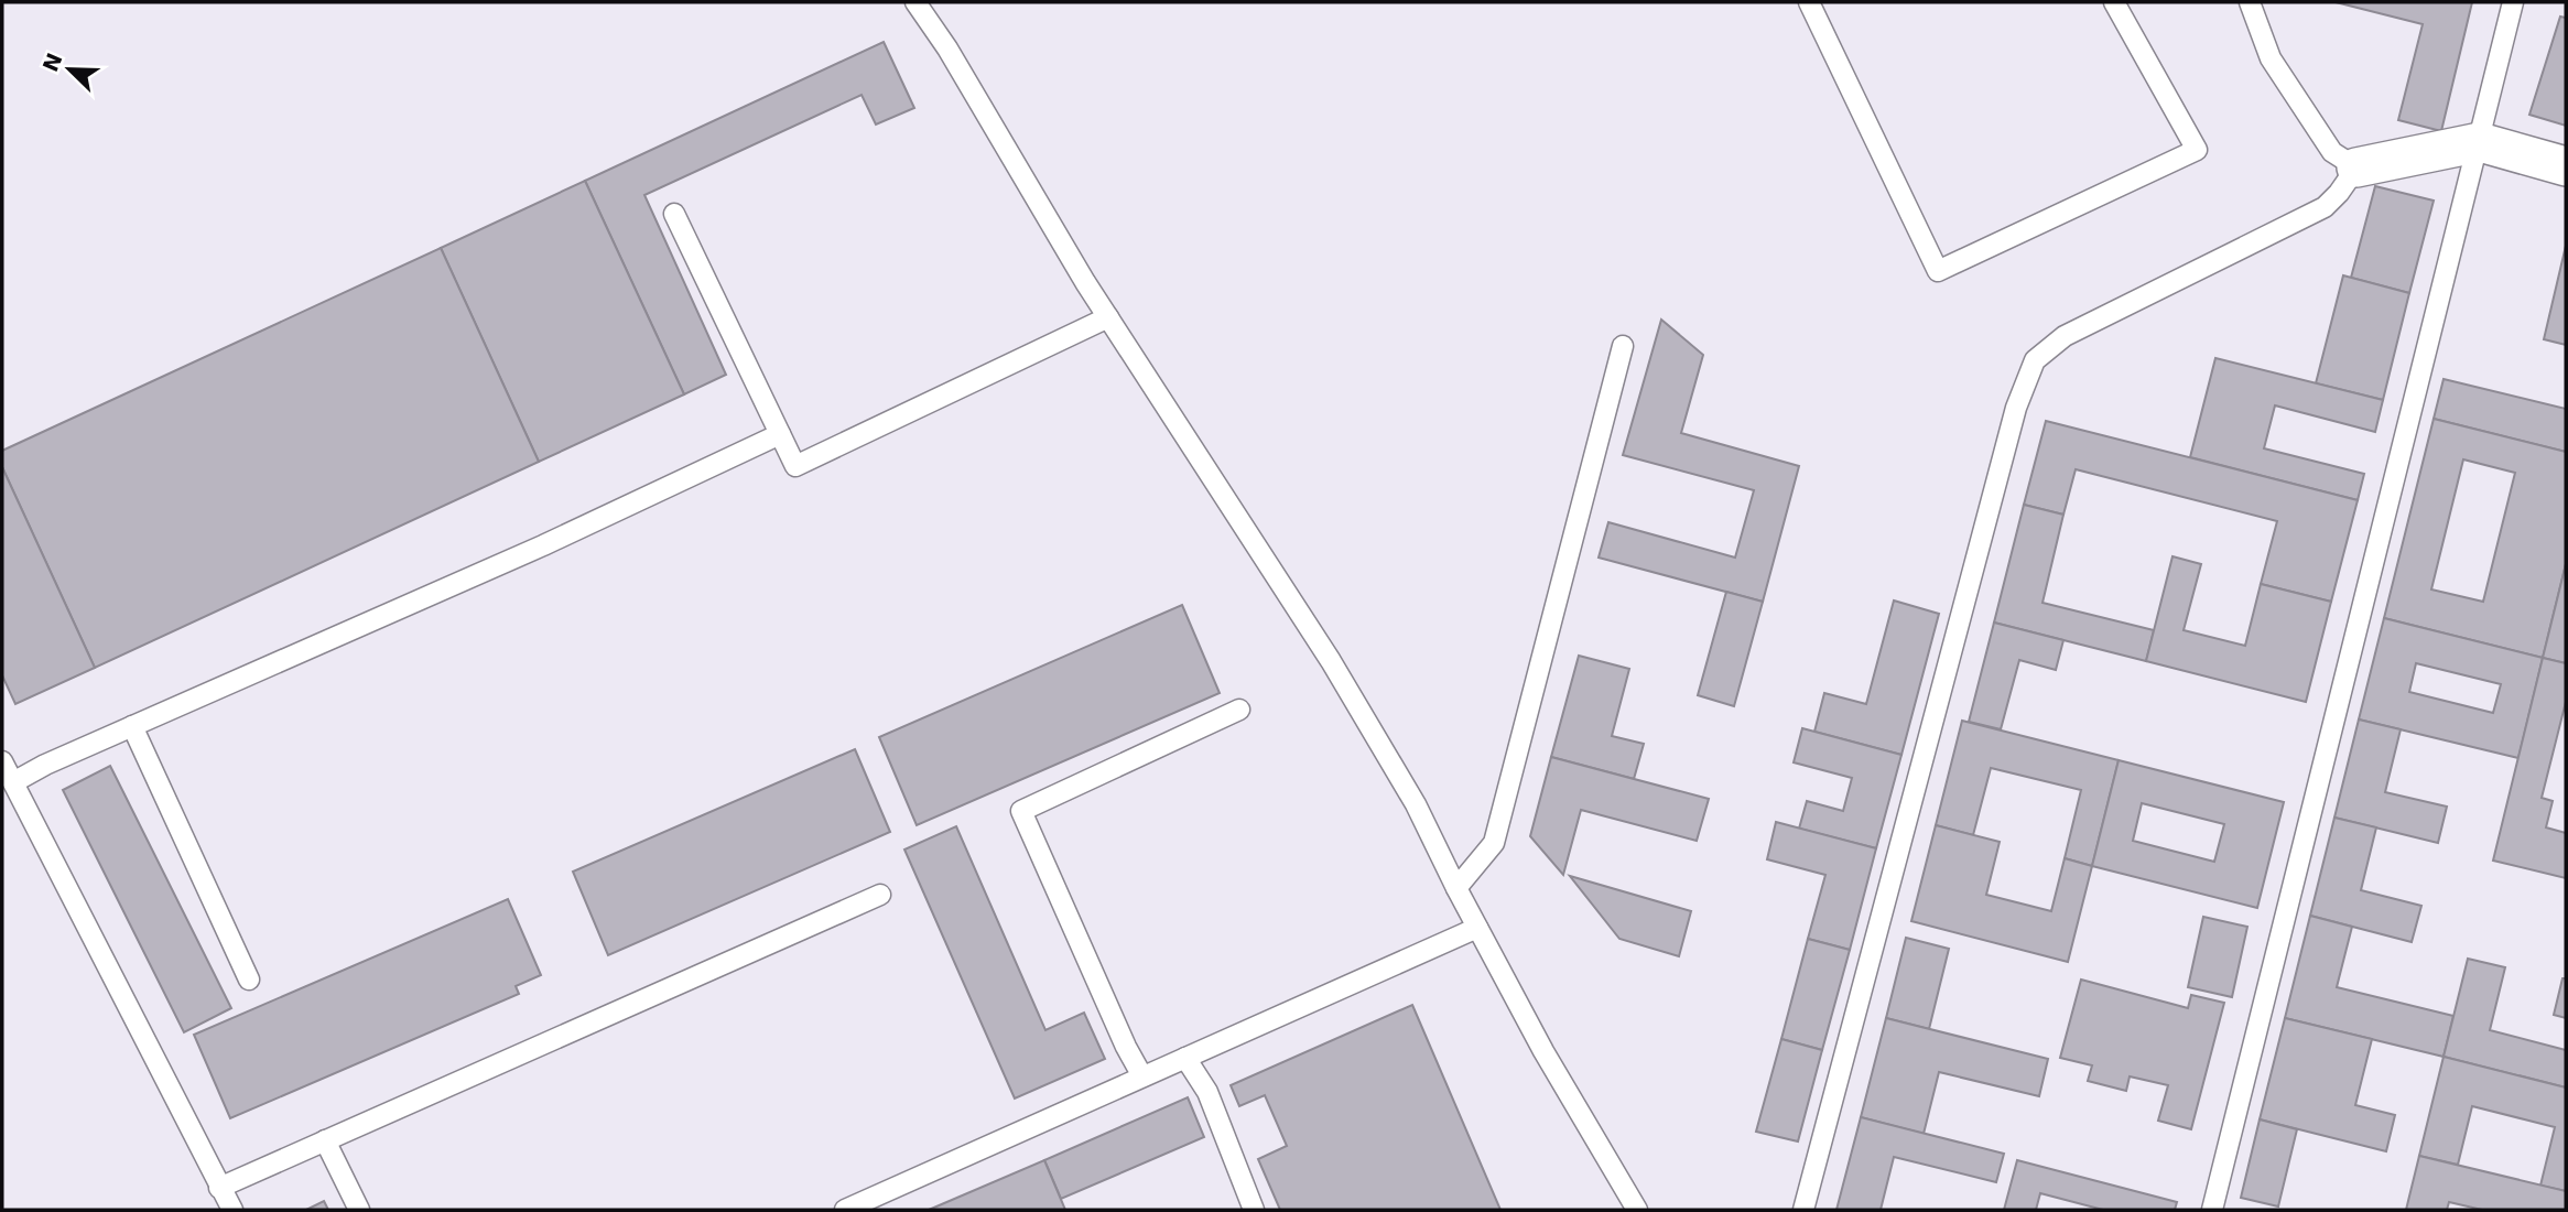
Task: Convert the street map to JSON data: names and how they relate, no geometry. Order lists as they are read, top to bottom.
{
  "north": "top left"
}
